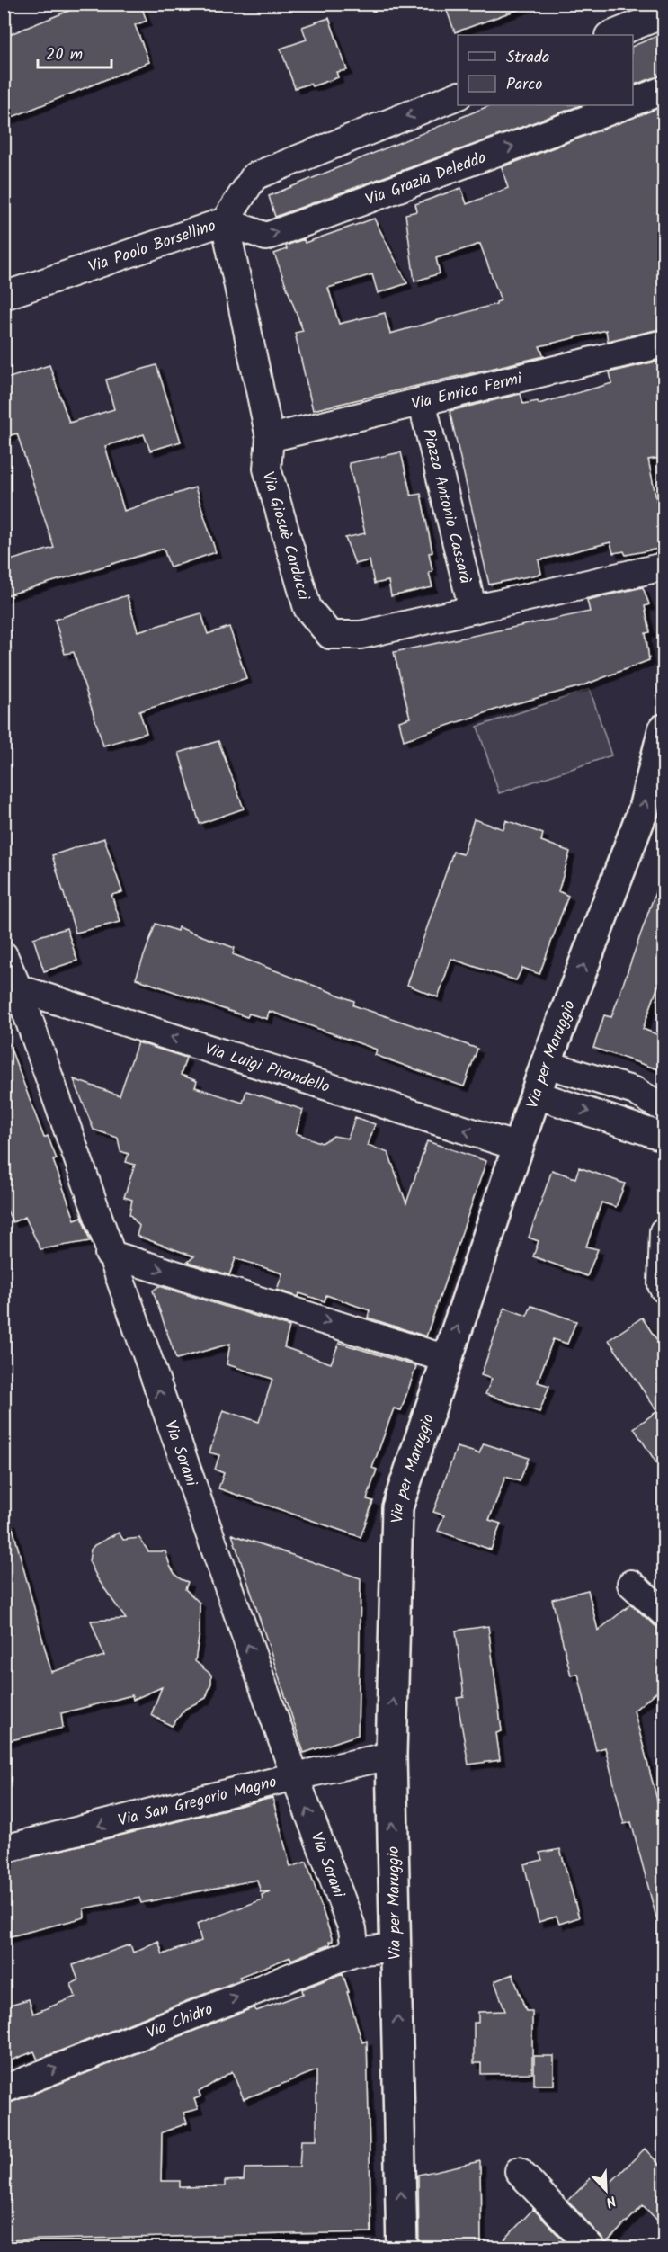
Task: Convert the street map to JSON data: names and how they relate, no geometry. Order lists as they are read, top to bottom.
{
  "streets": {
    "street": [
      "Via Grazia Deledda",
      "Via Paolo Borsellino",
      "Via Enrico Fermi",
      "Piazza Antonio Cassarà",
      "Via Giosuè Carducci",
      "Via per Maruggio",
      "Via Luigi Pirandello",
      "Via Sorani",
      "Via San Gregorio Magno",
      "Via Chidro"
    ]
  },
  "crossings": [
    ["Via Grazia Deledda", "Via Paolo Borsellino"],
    ["Via Grazia Deledda", "Via Giosuè Carducci"],
    ["Via Paolo Borsellino", "Via Giosuè Carducci"],
    ["Via Enrico Fermi", "Piazza Antonio Cassarà"],
    ["Via Enrico Fermi", "Via Giosuè Carducci"],
    ["Piazza Antonio Cassarà", "Via Giosuè Carducci"],
    ["Via per Maruggio", "Via Luigi Pirandello"],
    ["Via per Maruggio", "Via San Gregorio Magno"],
    ["Via per Maruggio", "Via Chidro"],
    ["Via Luigi Pirandello", "Via Sorani"],
    ["Via Sorani", "Via San Gregorio Magno"],
    ["Via Sorani", "Via Chidro"]
  ],
  "one_way": [
    "Via Grazia Deledda",
    "Via Paolo Borsellino",
    "Via per Maruggio",
    "Via Sorani",
    "Via San Gregorio Magno",
    "Via Chidro"
  ],
  "legend": ["Strada", "Parco"],
  "scale_bar": "20 m",
  "north": "bottom right"
}
